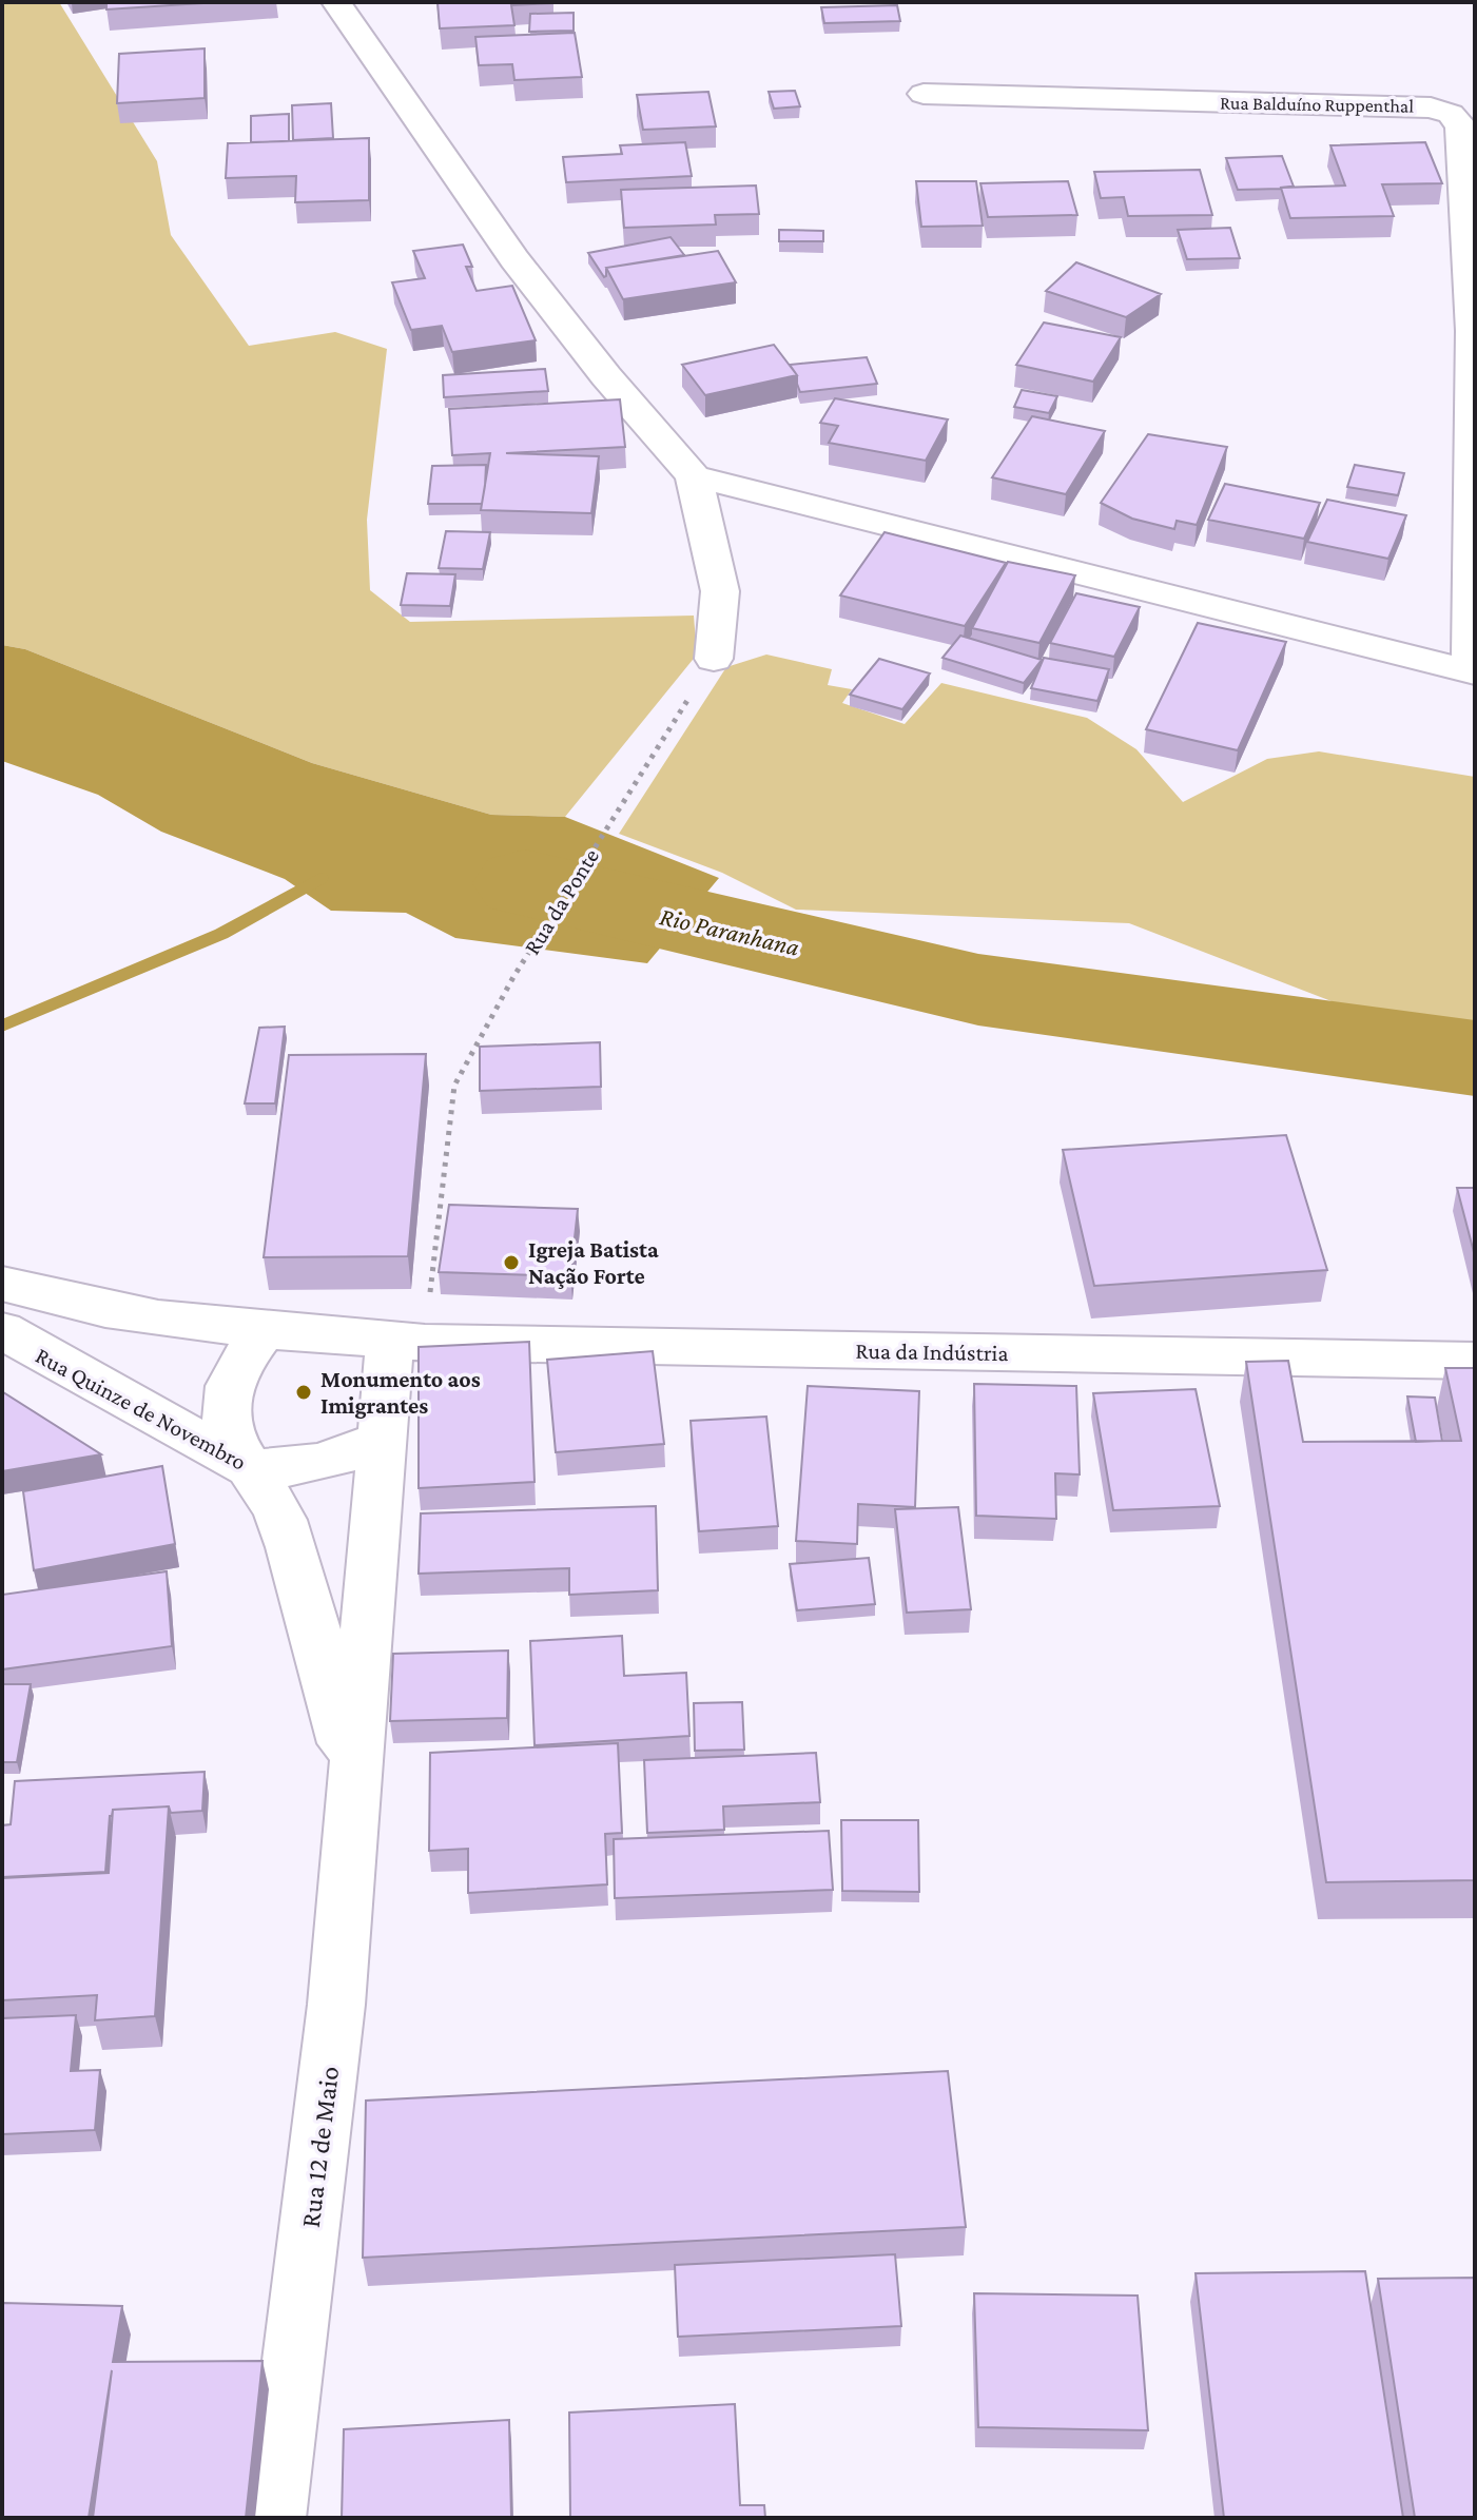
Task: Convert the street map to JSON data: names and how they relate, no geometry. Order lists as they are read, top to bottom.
{
  "streets": {
    "street": [
      "Rua Balduíno Ruppenthal",
      "Rua da Indústria",
      "Rua Quinze de Novembro",
      "Rua 12 de Maio"
    ],
    "path": ["Rua da Ponte"]
  },
  "crossings": [
    ["Rua da Ponte", "Rua da Indústria"],
    ["Rua da Ponte", "Rua 12 de Maio"],
    ["Rua da Indústria", "Rua 12 de Maio"],
    ["Rua Quinze de Novembro", "Rua 12 de Maio"]
  ],
  "water": ["Rio Paranhana"],
  "places": ["Igreja Batista Nação Forte", "Monumento aos Imigrantes"]
}
